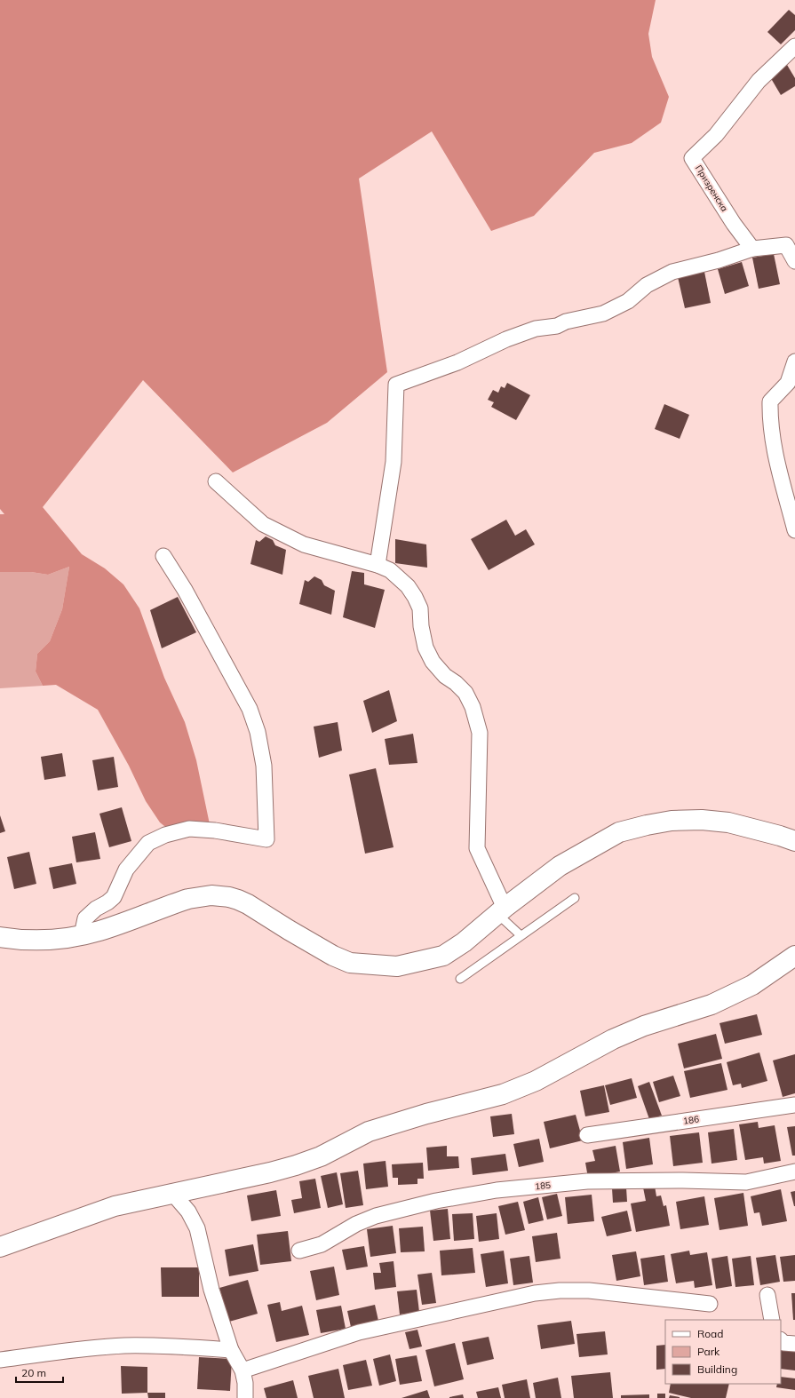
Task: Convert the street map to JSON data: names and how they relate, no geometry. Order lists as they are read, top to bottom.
{
  "streets": {
    "street": ["Призренска", "186", "185"]
  },
  "legend": ["Road", "Park", "Building"],
  "scale_bar": "20 m"
}
